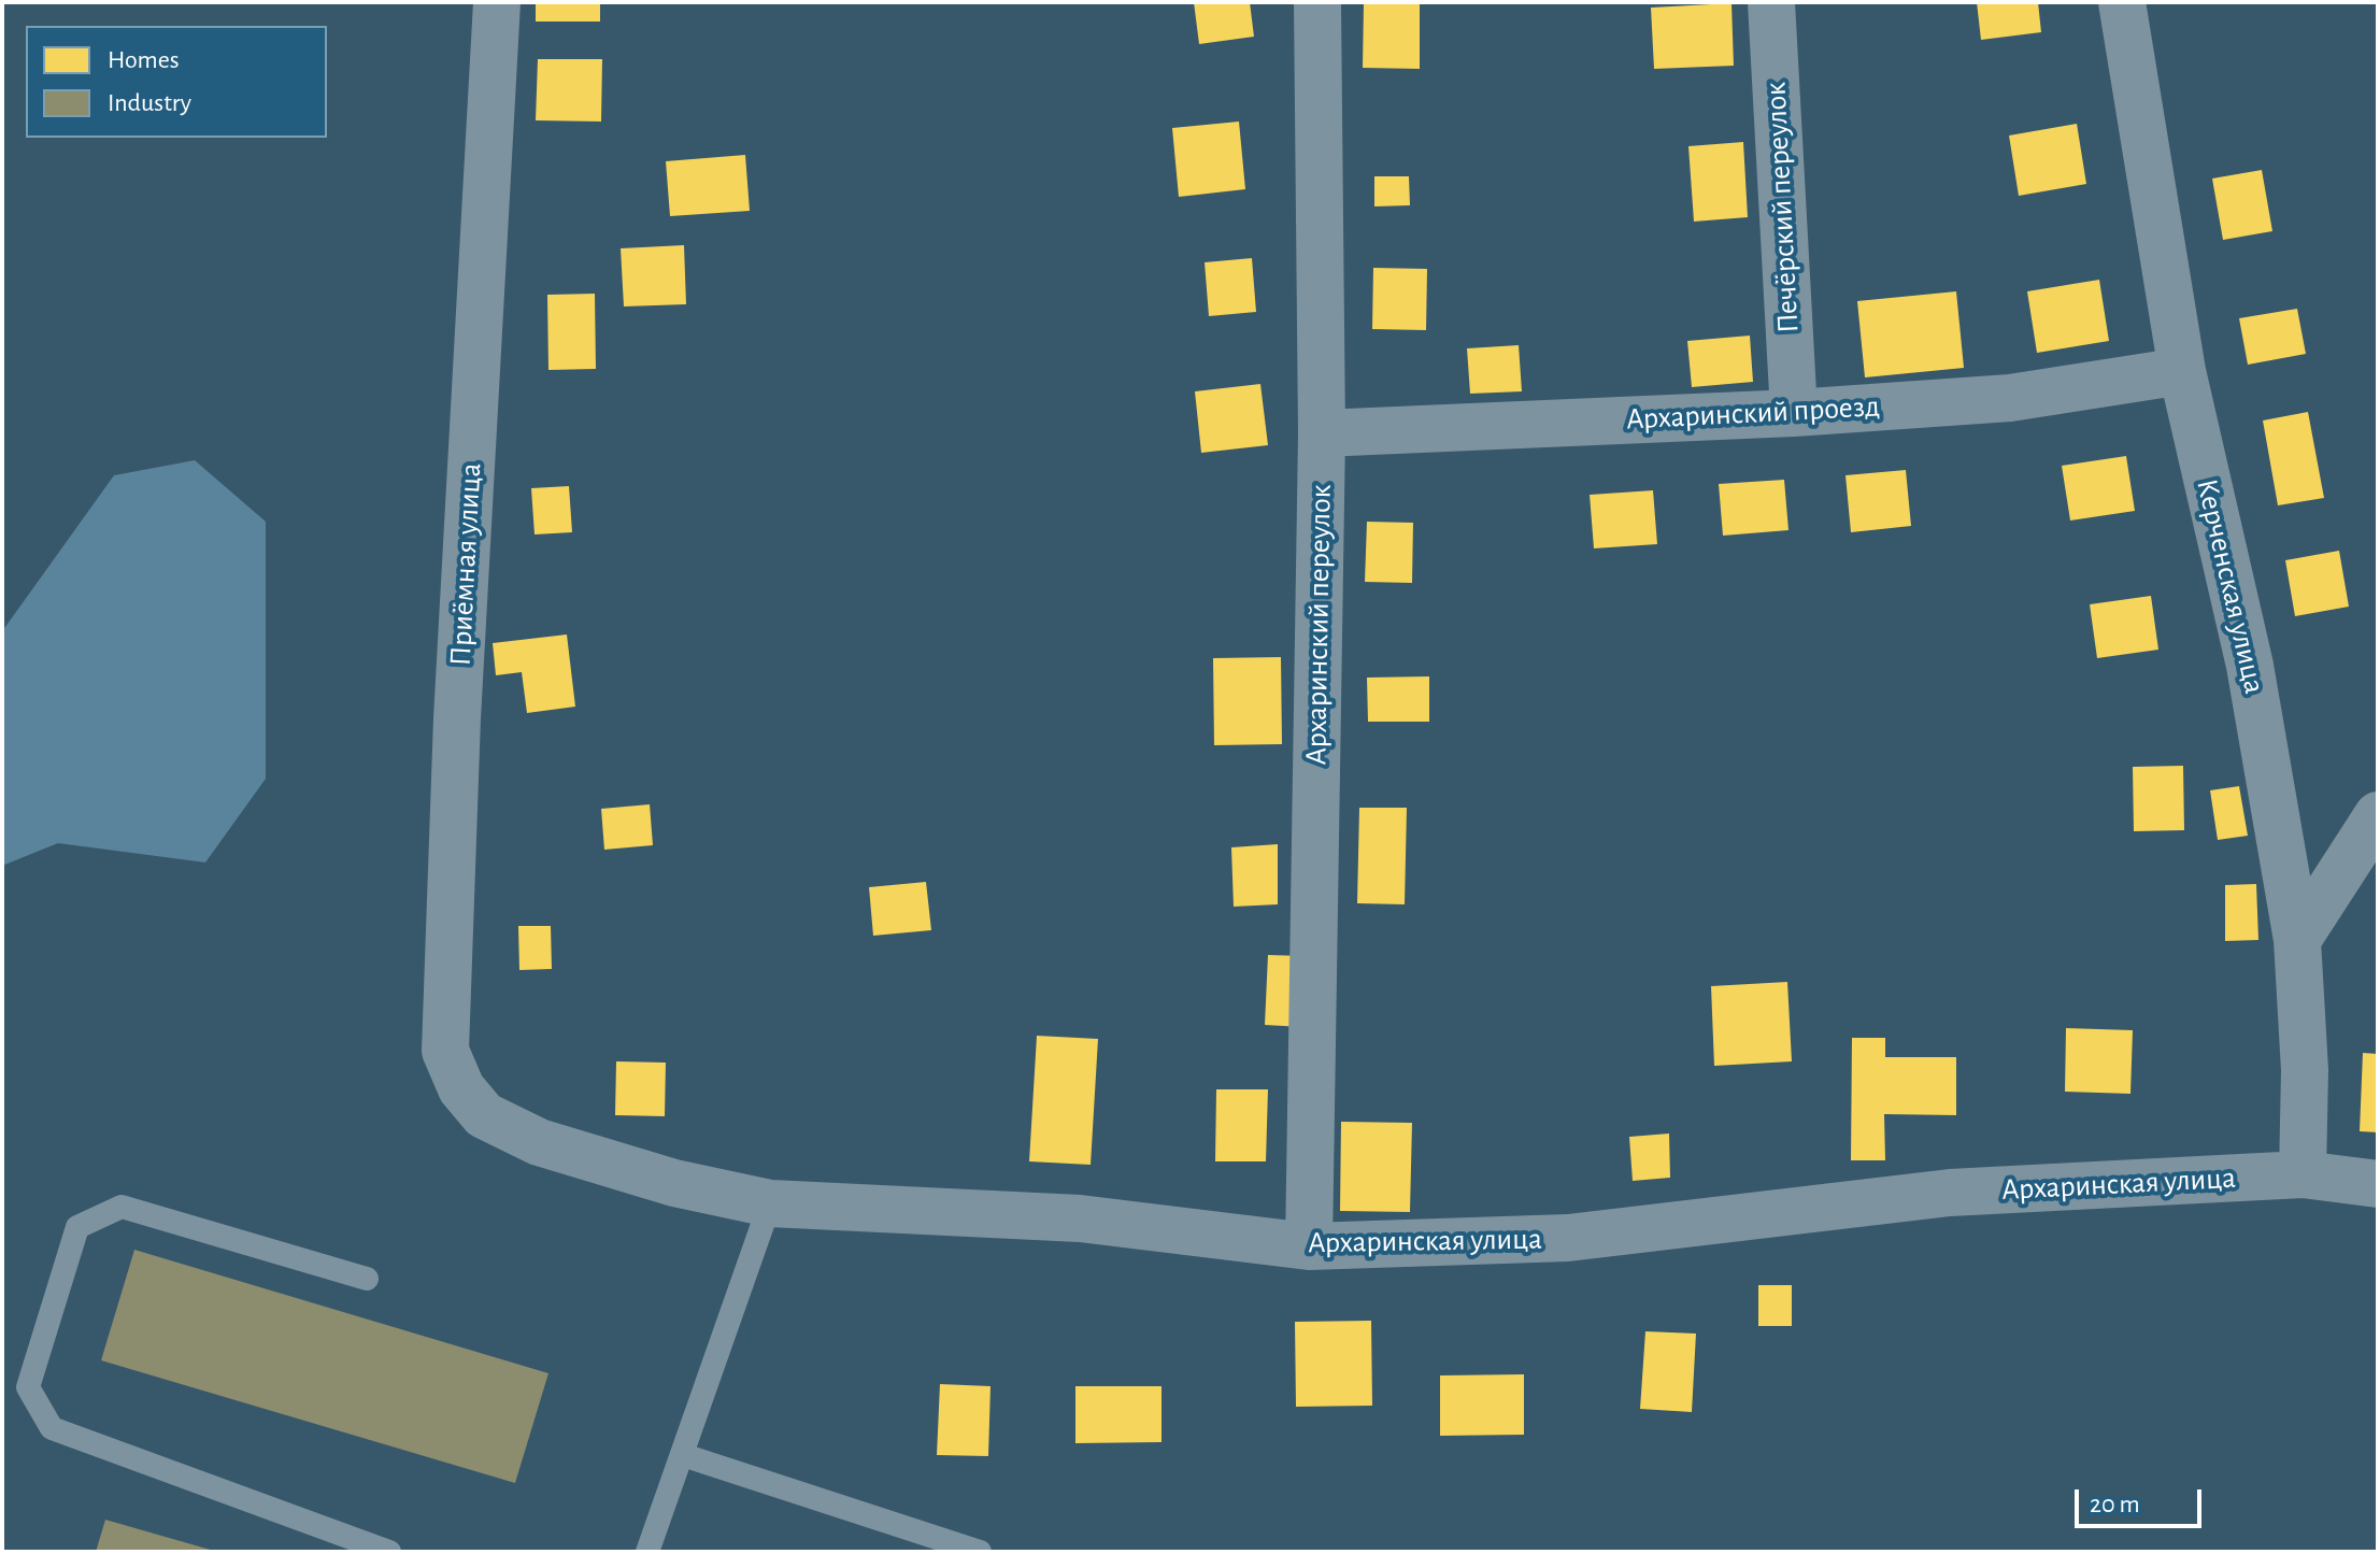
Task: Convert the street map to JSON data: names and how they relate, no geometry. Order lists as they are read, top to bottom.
{
  "streets": {
    "street": [
      "Печёрский переулок",
      "Архаринский проезд",
      "Приёмная улица",
      "Керченская улица",
      "Архаринский переулок",
      "Архаринская улица"
    ]
  },
  "crossings": [
    ["Печёрский переулок", "Архаринский проезд"],
    ["Архаринский проезд", "Керченская улица"],
    ["Архаринский проезд", "Архаринский переулок"],
    ["Приёмная улица", "Архаринская улица"],
    ["Керченская улица", "Архаринская улица"],
    ["Архаринский переулок", "Архаринская улица"]
  ],
  "legend": ["Homes", "Industry"],
  "scale_bar": "20 m"
}
